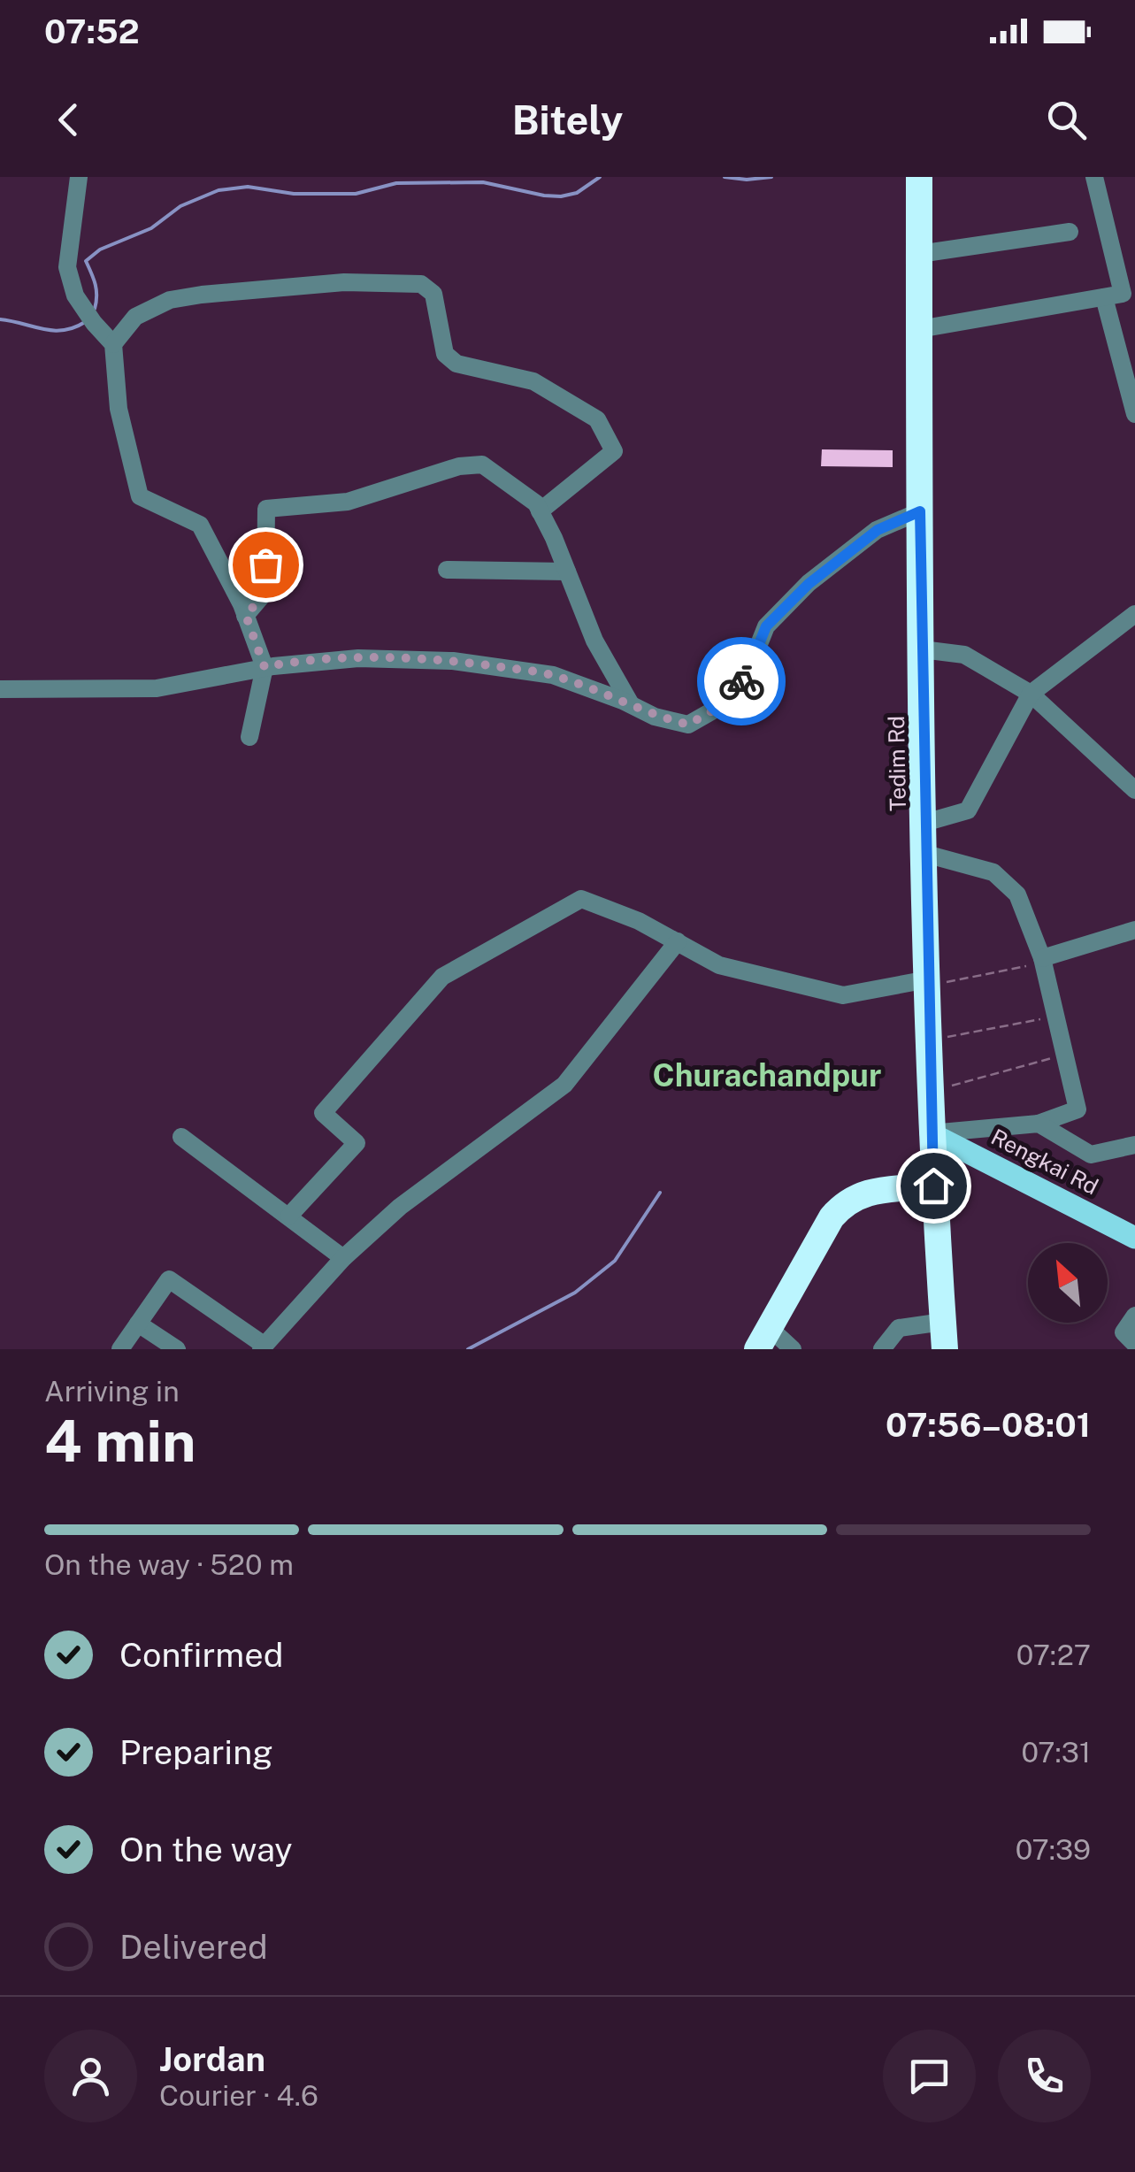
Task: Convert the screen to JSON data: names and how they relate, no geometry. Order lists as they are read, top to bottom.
{
  "streets": {
    "highway": ["Tedim Rd"],
    "main road": ["Rengkai Rd"]
  },
  "crossings": [
    ["Tedim Rd", "Rengkai Rd"]
  ],
  "districts": ["Churachandpur"],
  "north": "top left",
  "page": {
    "status": "07:52",
    "header": "Bitely",
    "heading": ["4 min", "Arriving in", "07:56–08:01"],
    "panel": ["Jordan", "Courier · 4.6"],
    "bar": "On the way · 520 m",
    "list": [
      ["Confirmed", "07:27"],
      ["Preparing", "07:31"],
      ["On the way", "07:39"],
      "Delivered"
    ]
  }
}
